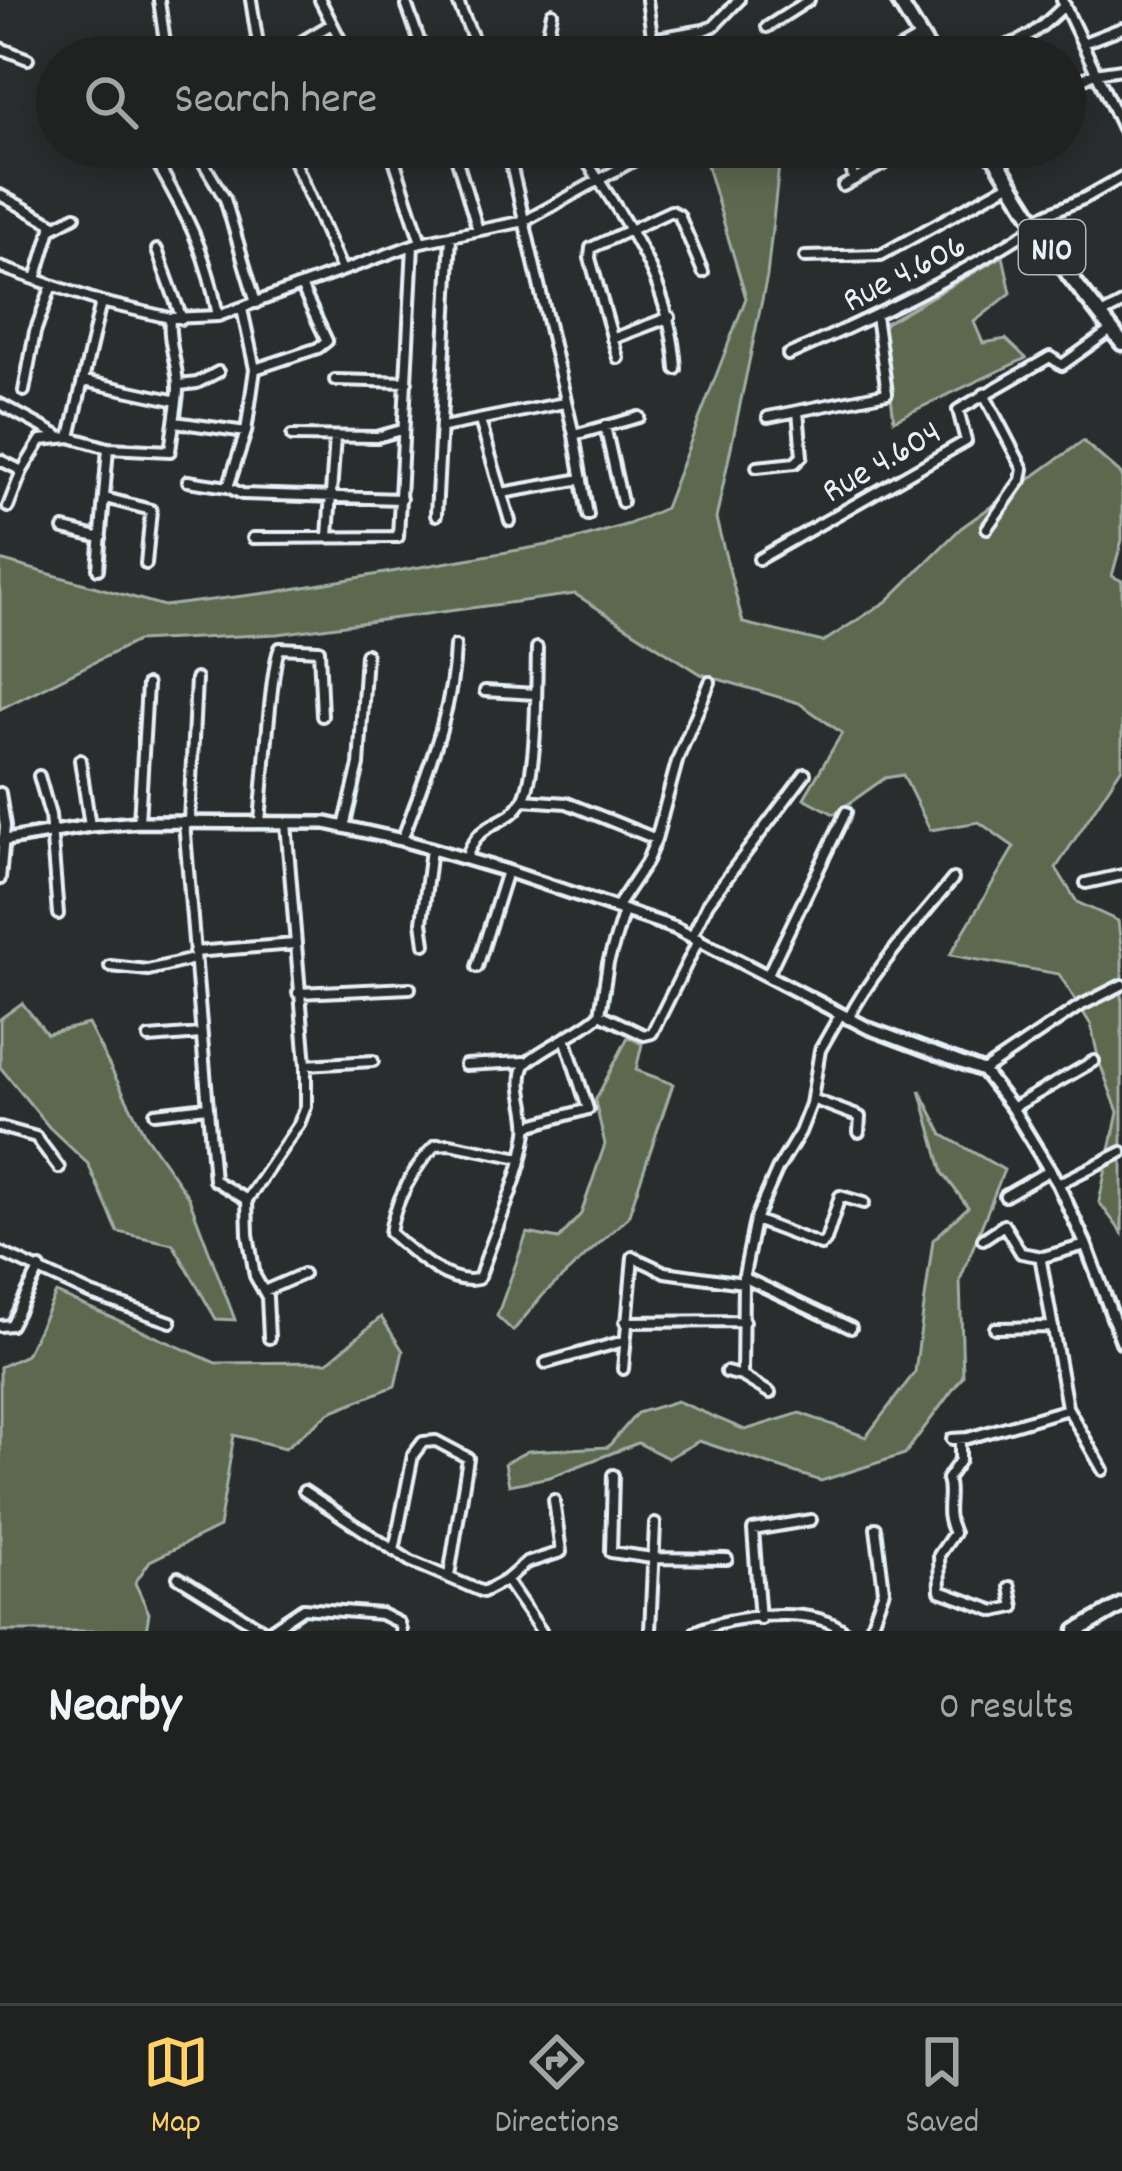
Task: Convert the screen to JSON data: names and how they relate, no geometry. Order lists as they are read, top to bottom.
{
  "streets": {
    "highway": ["N10"],
    "street": ["Rue 4.606", "Rue 4.604"]
  },
  "crossings": [
    ["N10", "Rue 4.606"]
  ],
  "page": {
    "search": "Search here",
    "heading": ["Nearby", "0 results"],
    "nav": ["Map", "Directions", "Saved"]
  }
}
